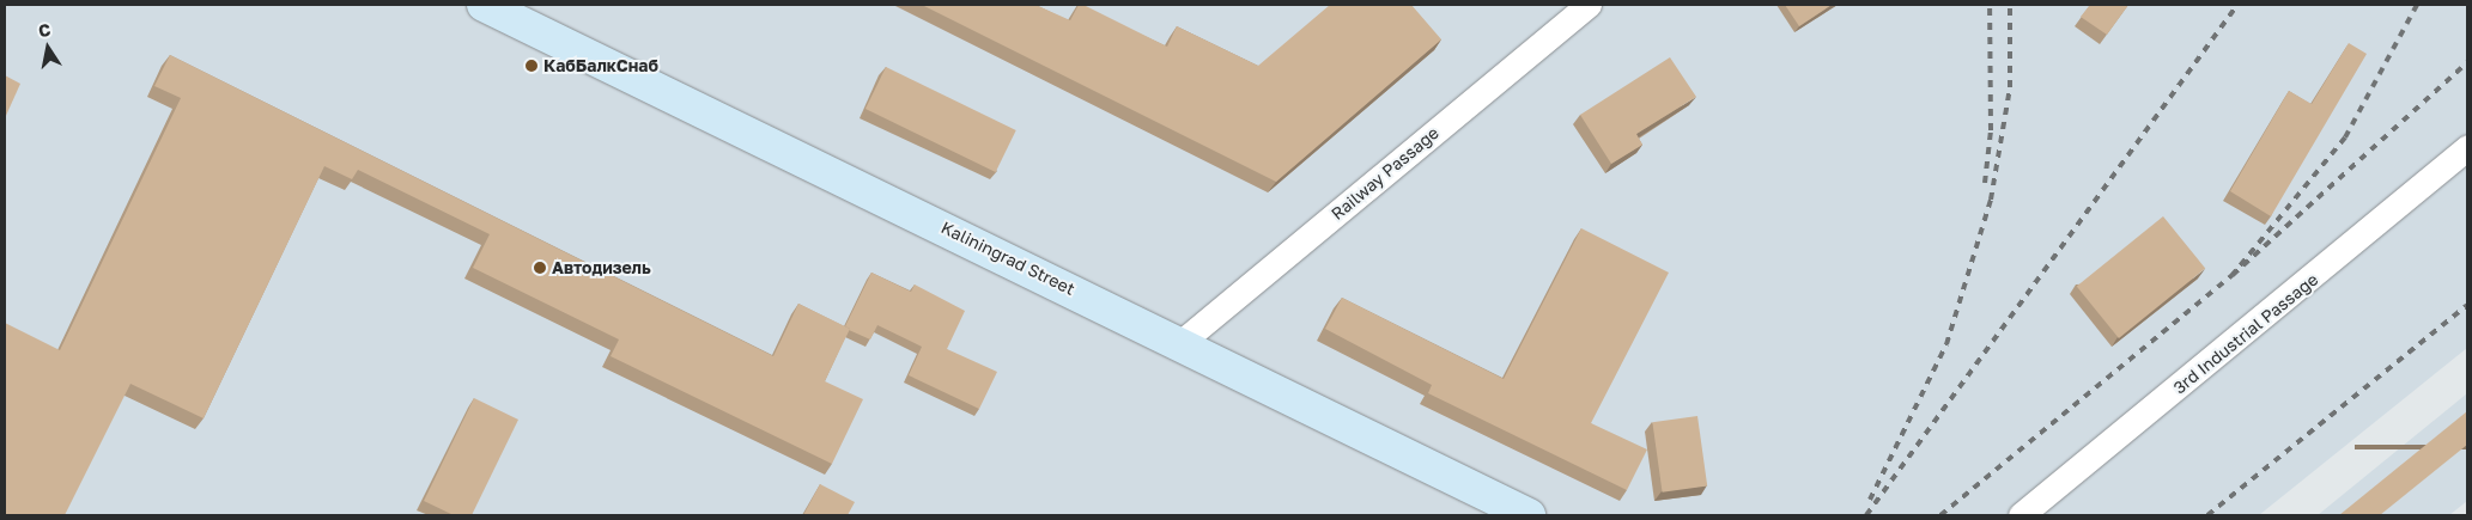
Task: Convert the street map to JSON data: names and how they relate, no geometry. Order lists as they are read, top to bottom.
{
  "streets": {
    "street": ["Railway Passage", "Kaliningrad Street", "3rd Industrial Passage"]
  },
  "crossings": [
    ["Railway Passage", "Kaliningrad Street"]
  ],
  "places": ["КабБалкСнаб", "Автодизель"],
  "north": "top"
}
